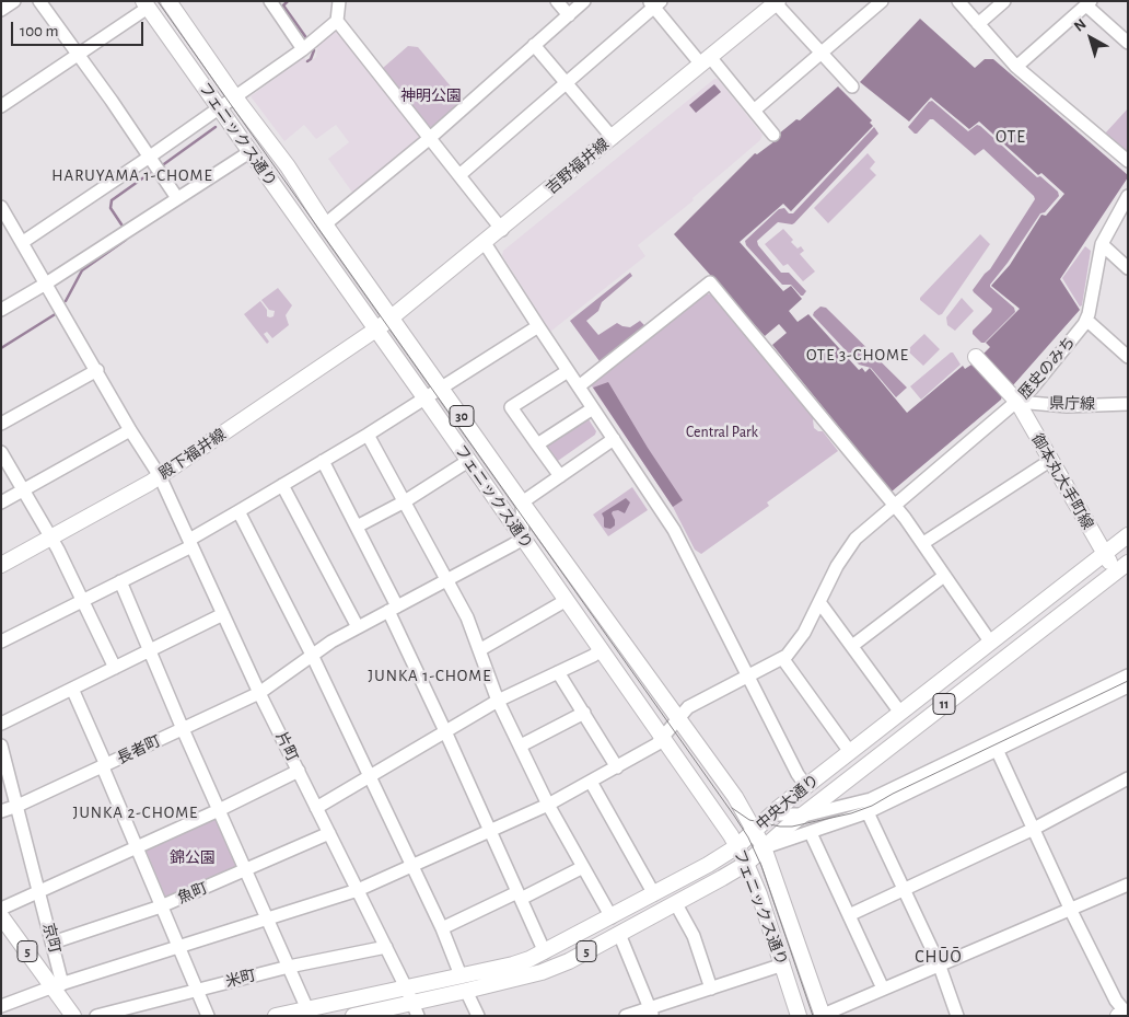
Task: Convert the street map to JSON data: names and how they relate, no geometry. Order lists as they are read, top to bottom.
{
  "streets": {
    "main road": [
      "フェニックス通り",
      "吉野福井線",
      "30",
      "殿下福井線",
      "御本丸大手町線",
      "11",
      "中央大通り",
      "京町",
      "5"
    ],
    "street": [
      "歴史のみち",
      "県庁線",
      "片町",
      "長者町",
      "魚町",
      "米町"
    ]
  },
  "crossings": [
    ["フェニックス通り", "吉野福井線"],
    ["フェニックス通り", "殿下福井線"],
    ["フェニックス通り", "長者町"],
    ["フェニックス通り", "中央大通り"],
    ["吉野福井線", "殿下福井線"],
    ["歴史のみち", "県庁線"],
    ["歴史のみち", "御本丸大手町線"],
    ["県庁線", "御本丸大手町線"],
    ["殿下福井線", "片町"],
    ["御本丸大手町線", "中央大通り"],
    ["片町", "長者町"],
    ["片町", "中央大通り"],
    ["片町", "魚町"],
    ["片町", "米町"],
    ["長者町", "京町"],
    ["魚町", "京町"],
    ["京町", "5"]
  ],
  "districts": [
    "OTE",
    "HARUYAMA 1-CHOME",
    "OTE 3-CHOME",
    "JUNKA 1-CHOME",
    "JUNKA 2-CHOME",
    "CHŪŌ"
  ],
  "parks": ["神明公園", "Central Park", "錦公園"],
  "scale_bar": "100 m",
  "north": "top left"
}
